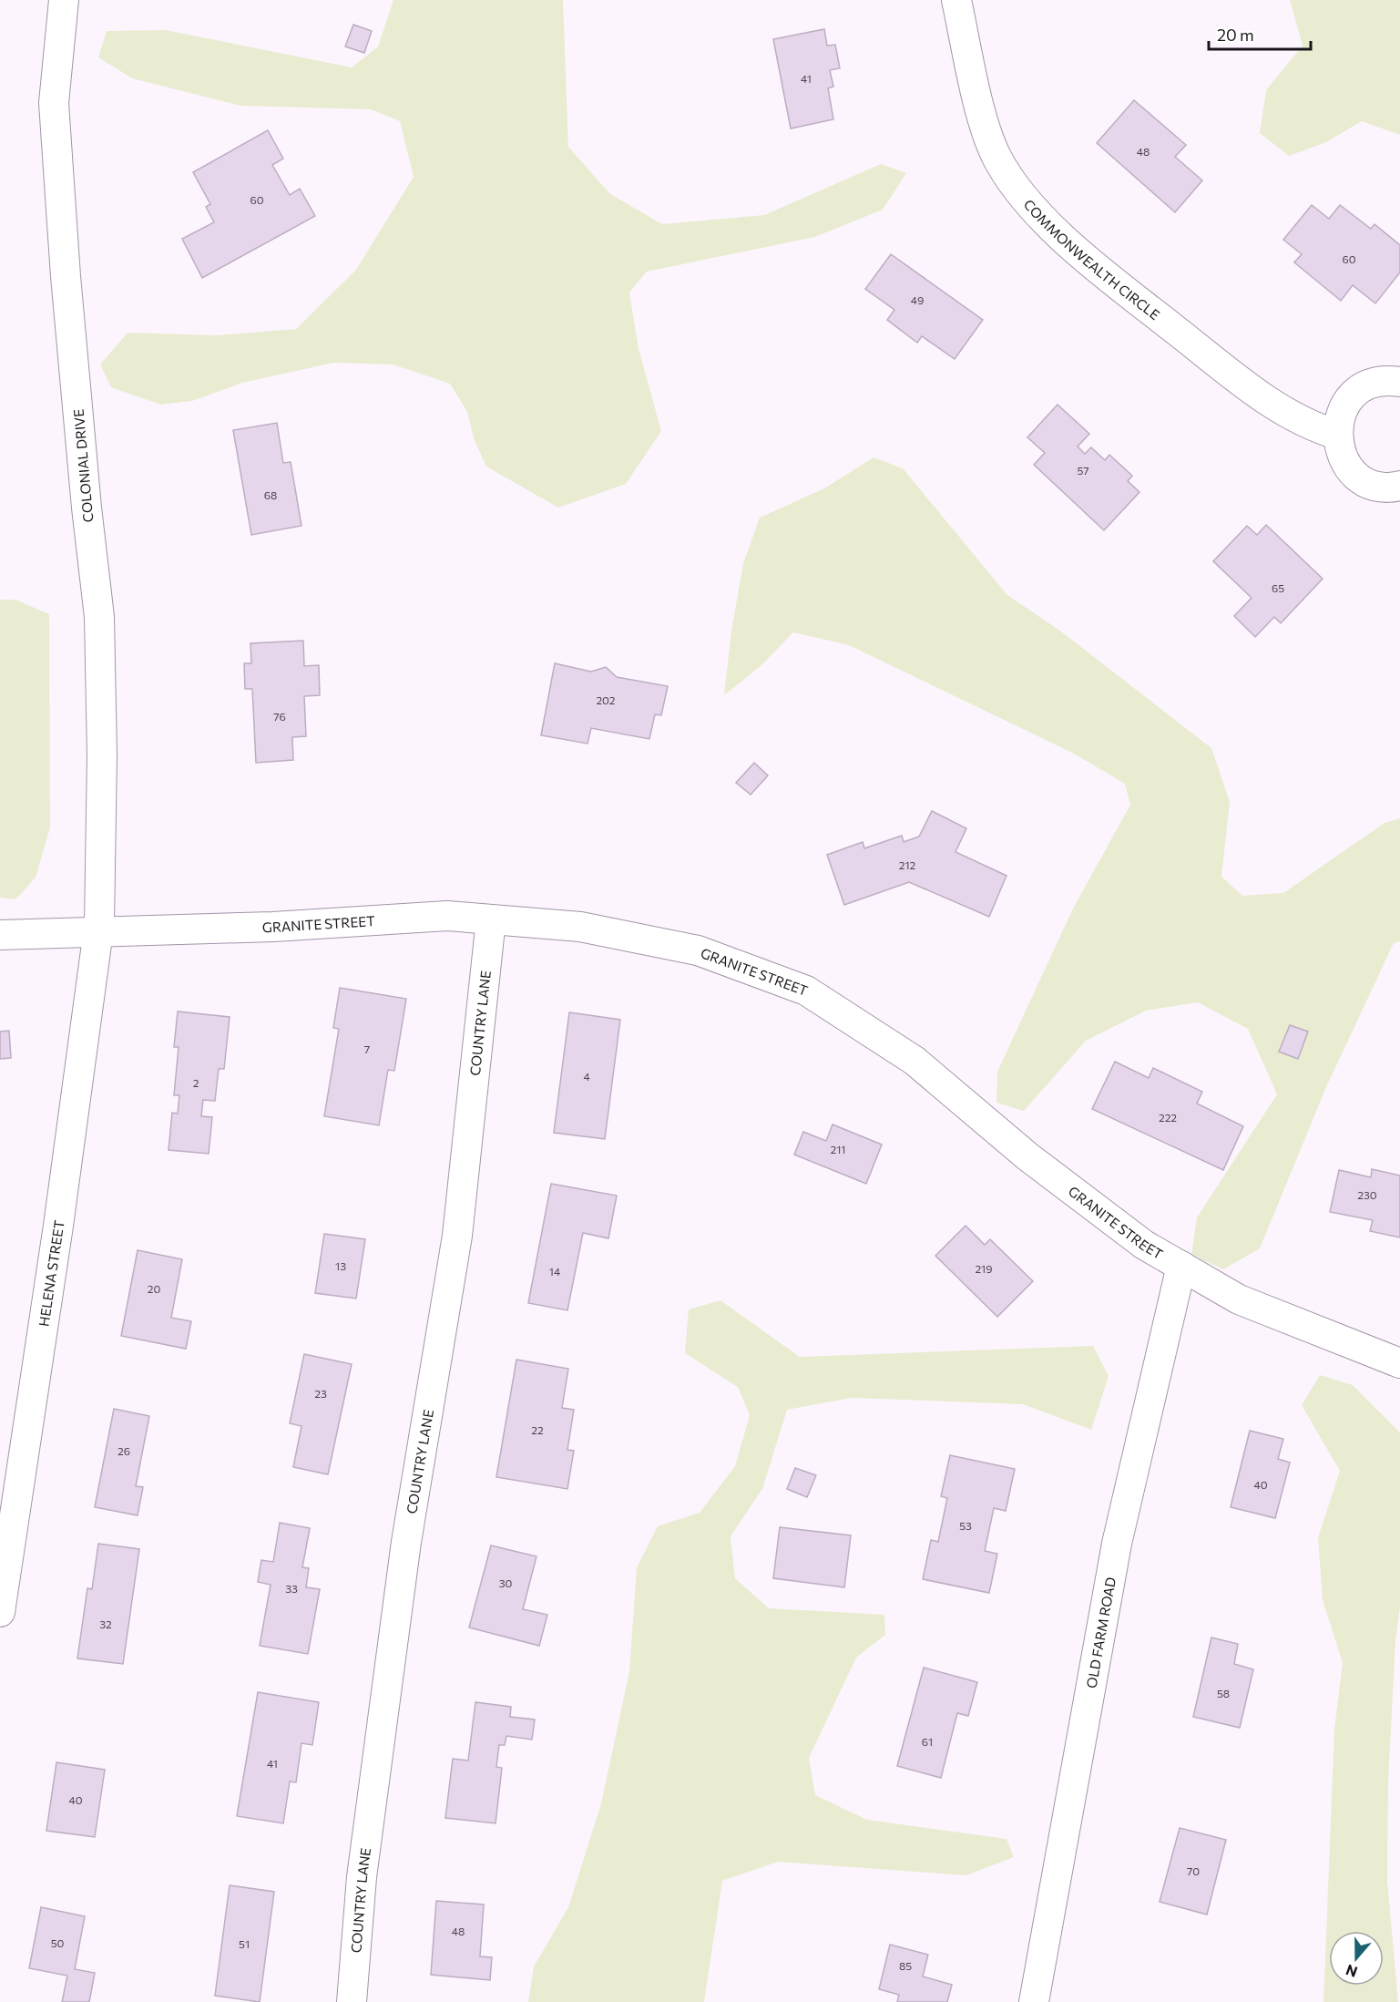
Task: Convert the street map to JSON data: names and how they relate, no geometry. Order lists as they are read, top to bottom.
{
  "streets": {
    "street": [
      "COMMONWEALTH CIRCLE",
      "COLONIAL DRIVE",
      "GRANITE STREET",
      "COUNTRY LANE",
      "HELENA STREET",
      "OLD FARM ROAD"
    ]
  },
  "crossings": [
    ["COLONIAL DRIVE", "GRANITE STREET"],
    ["COLONIAL DRIVE", "HELENA STREET"],
    ["GRANITE STREET", "COUNTRY LANE"],
    ["GRANITE STREET", "HELENA STREET"],
    ["GRANITE STREET", "OLD FARM ROAD"]
  ],
  "house_numbers": [
    "41",
    "48",
    "60",
    "60",
    "49",
    "57",
    "68",
    "65",
    "202",
    "76",
    "212",
    "7",
    "4",
    "2",
    "222",
    "211",
    "230",
    "13",
    "219",
    "14",
    "20",
    "23",
    "22",
    "26",
    "40",
    "53",
    "30",
    "33",
    "32",
    "58",
    "61",
    "41",
    "40",
    "70",
    "48",
    "50",
    "51",
    "85"
  ],
  "scale_bar": "20 m",
  "north": "bottom"
}
